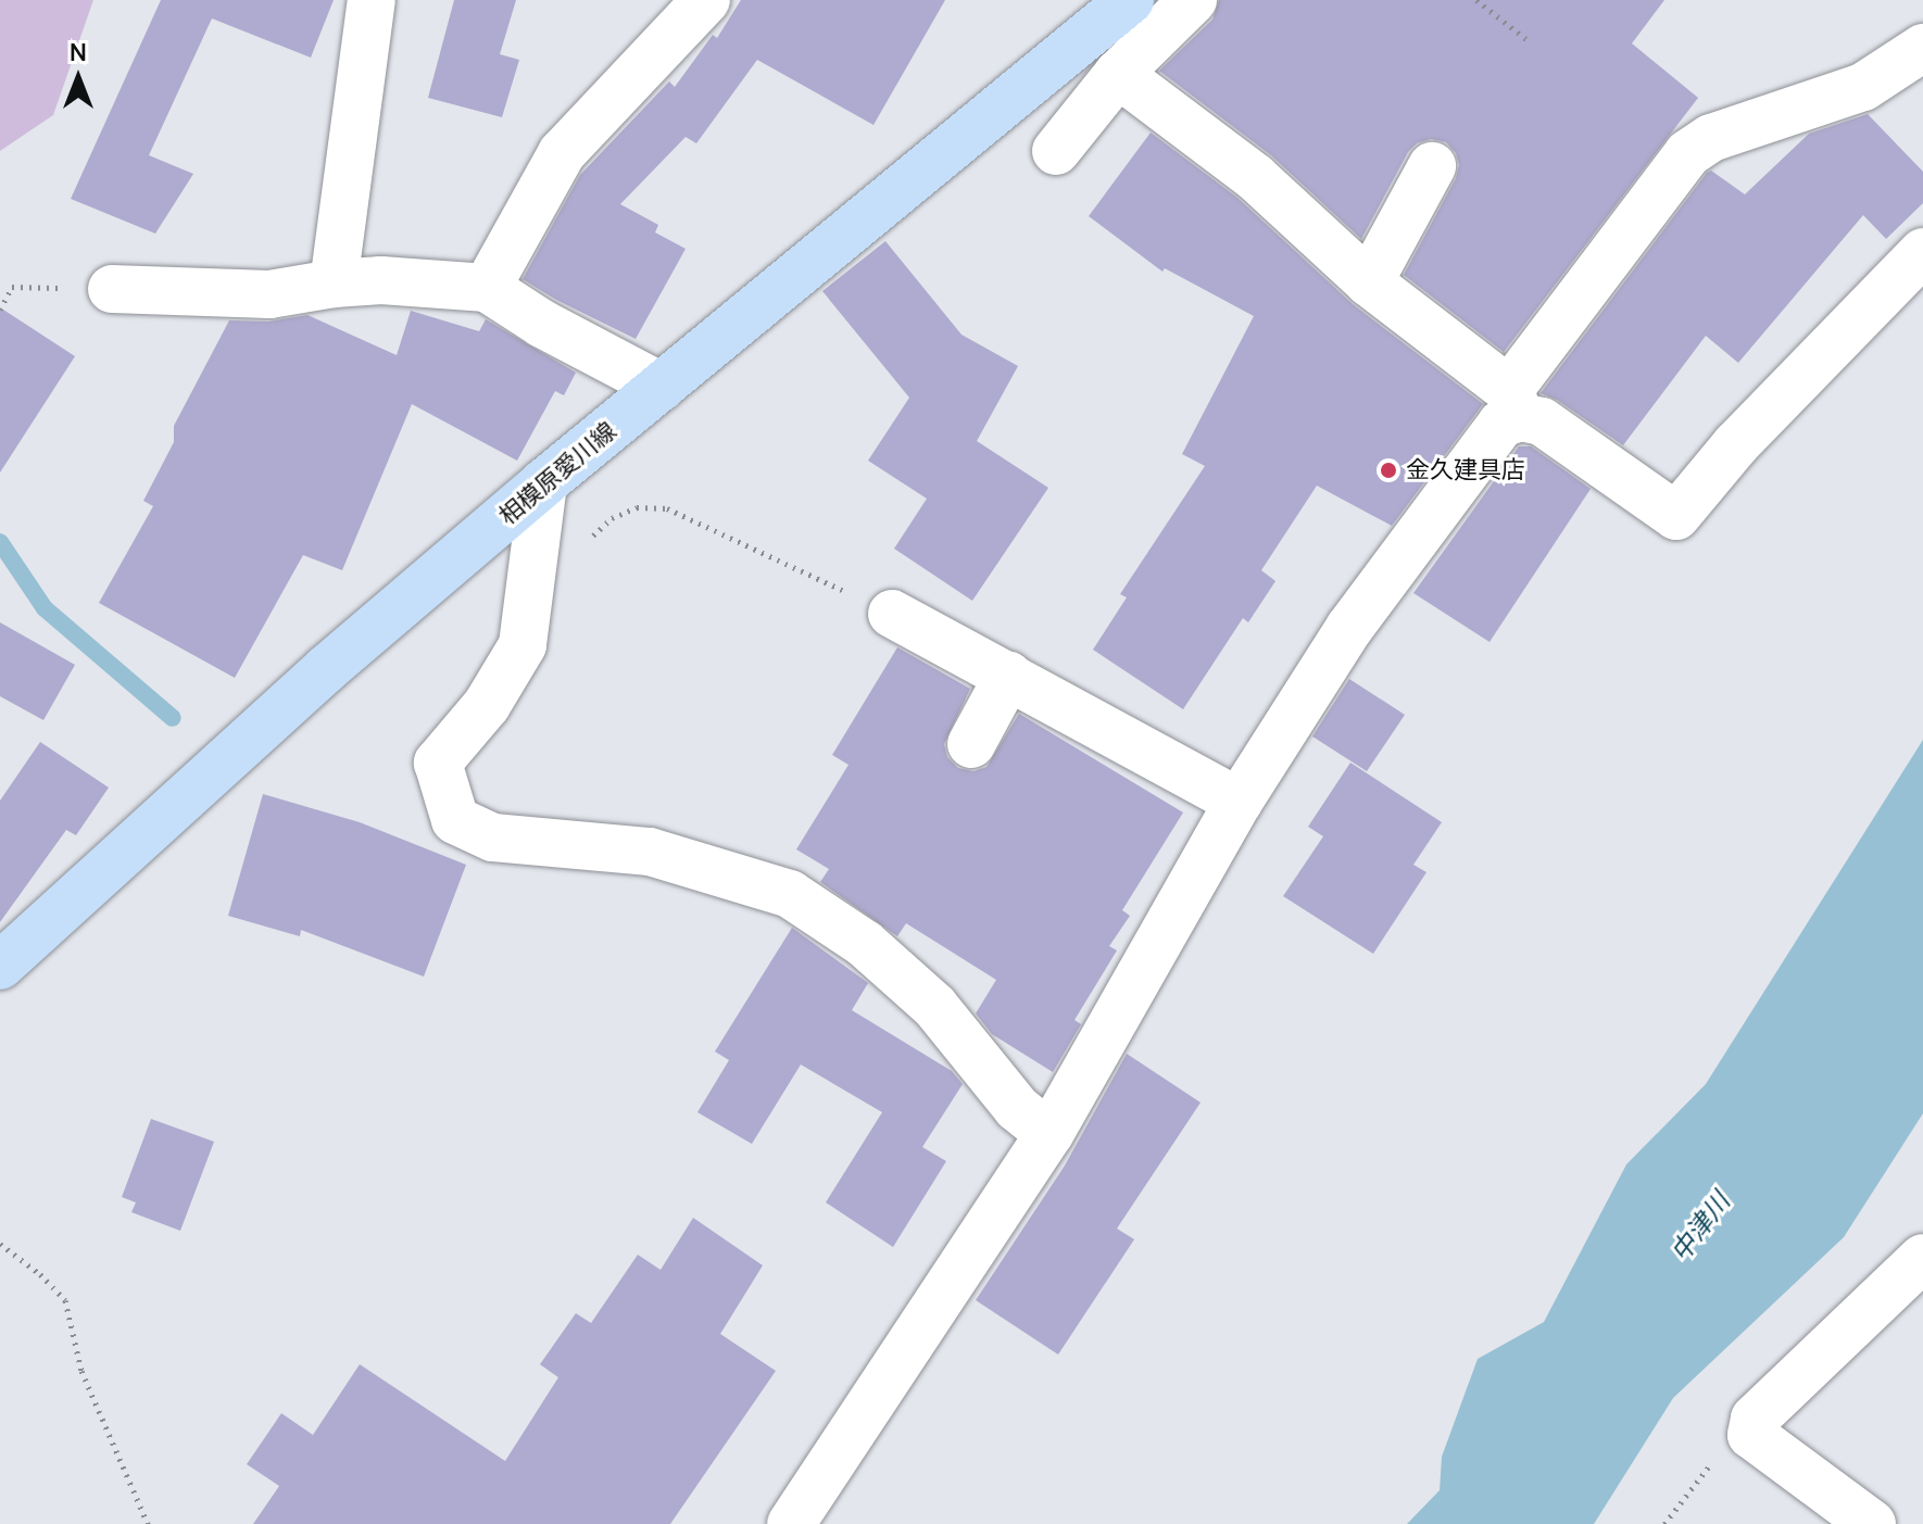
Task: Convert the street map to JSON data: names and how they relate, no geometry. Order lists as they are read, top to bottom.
{
  "streets": {
    "main road": ["相模原愛川線"]
  },
  "water": ["中津川"],
  "places": ["金久建具店"],
  "north": "top"
}
